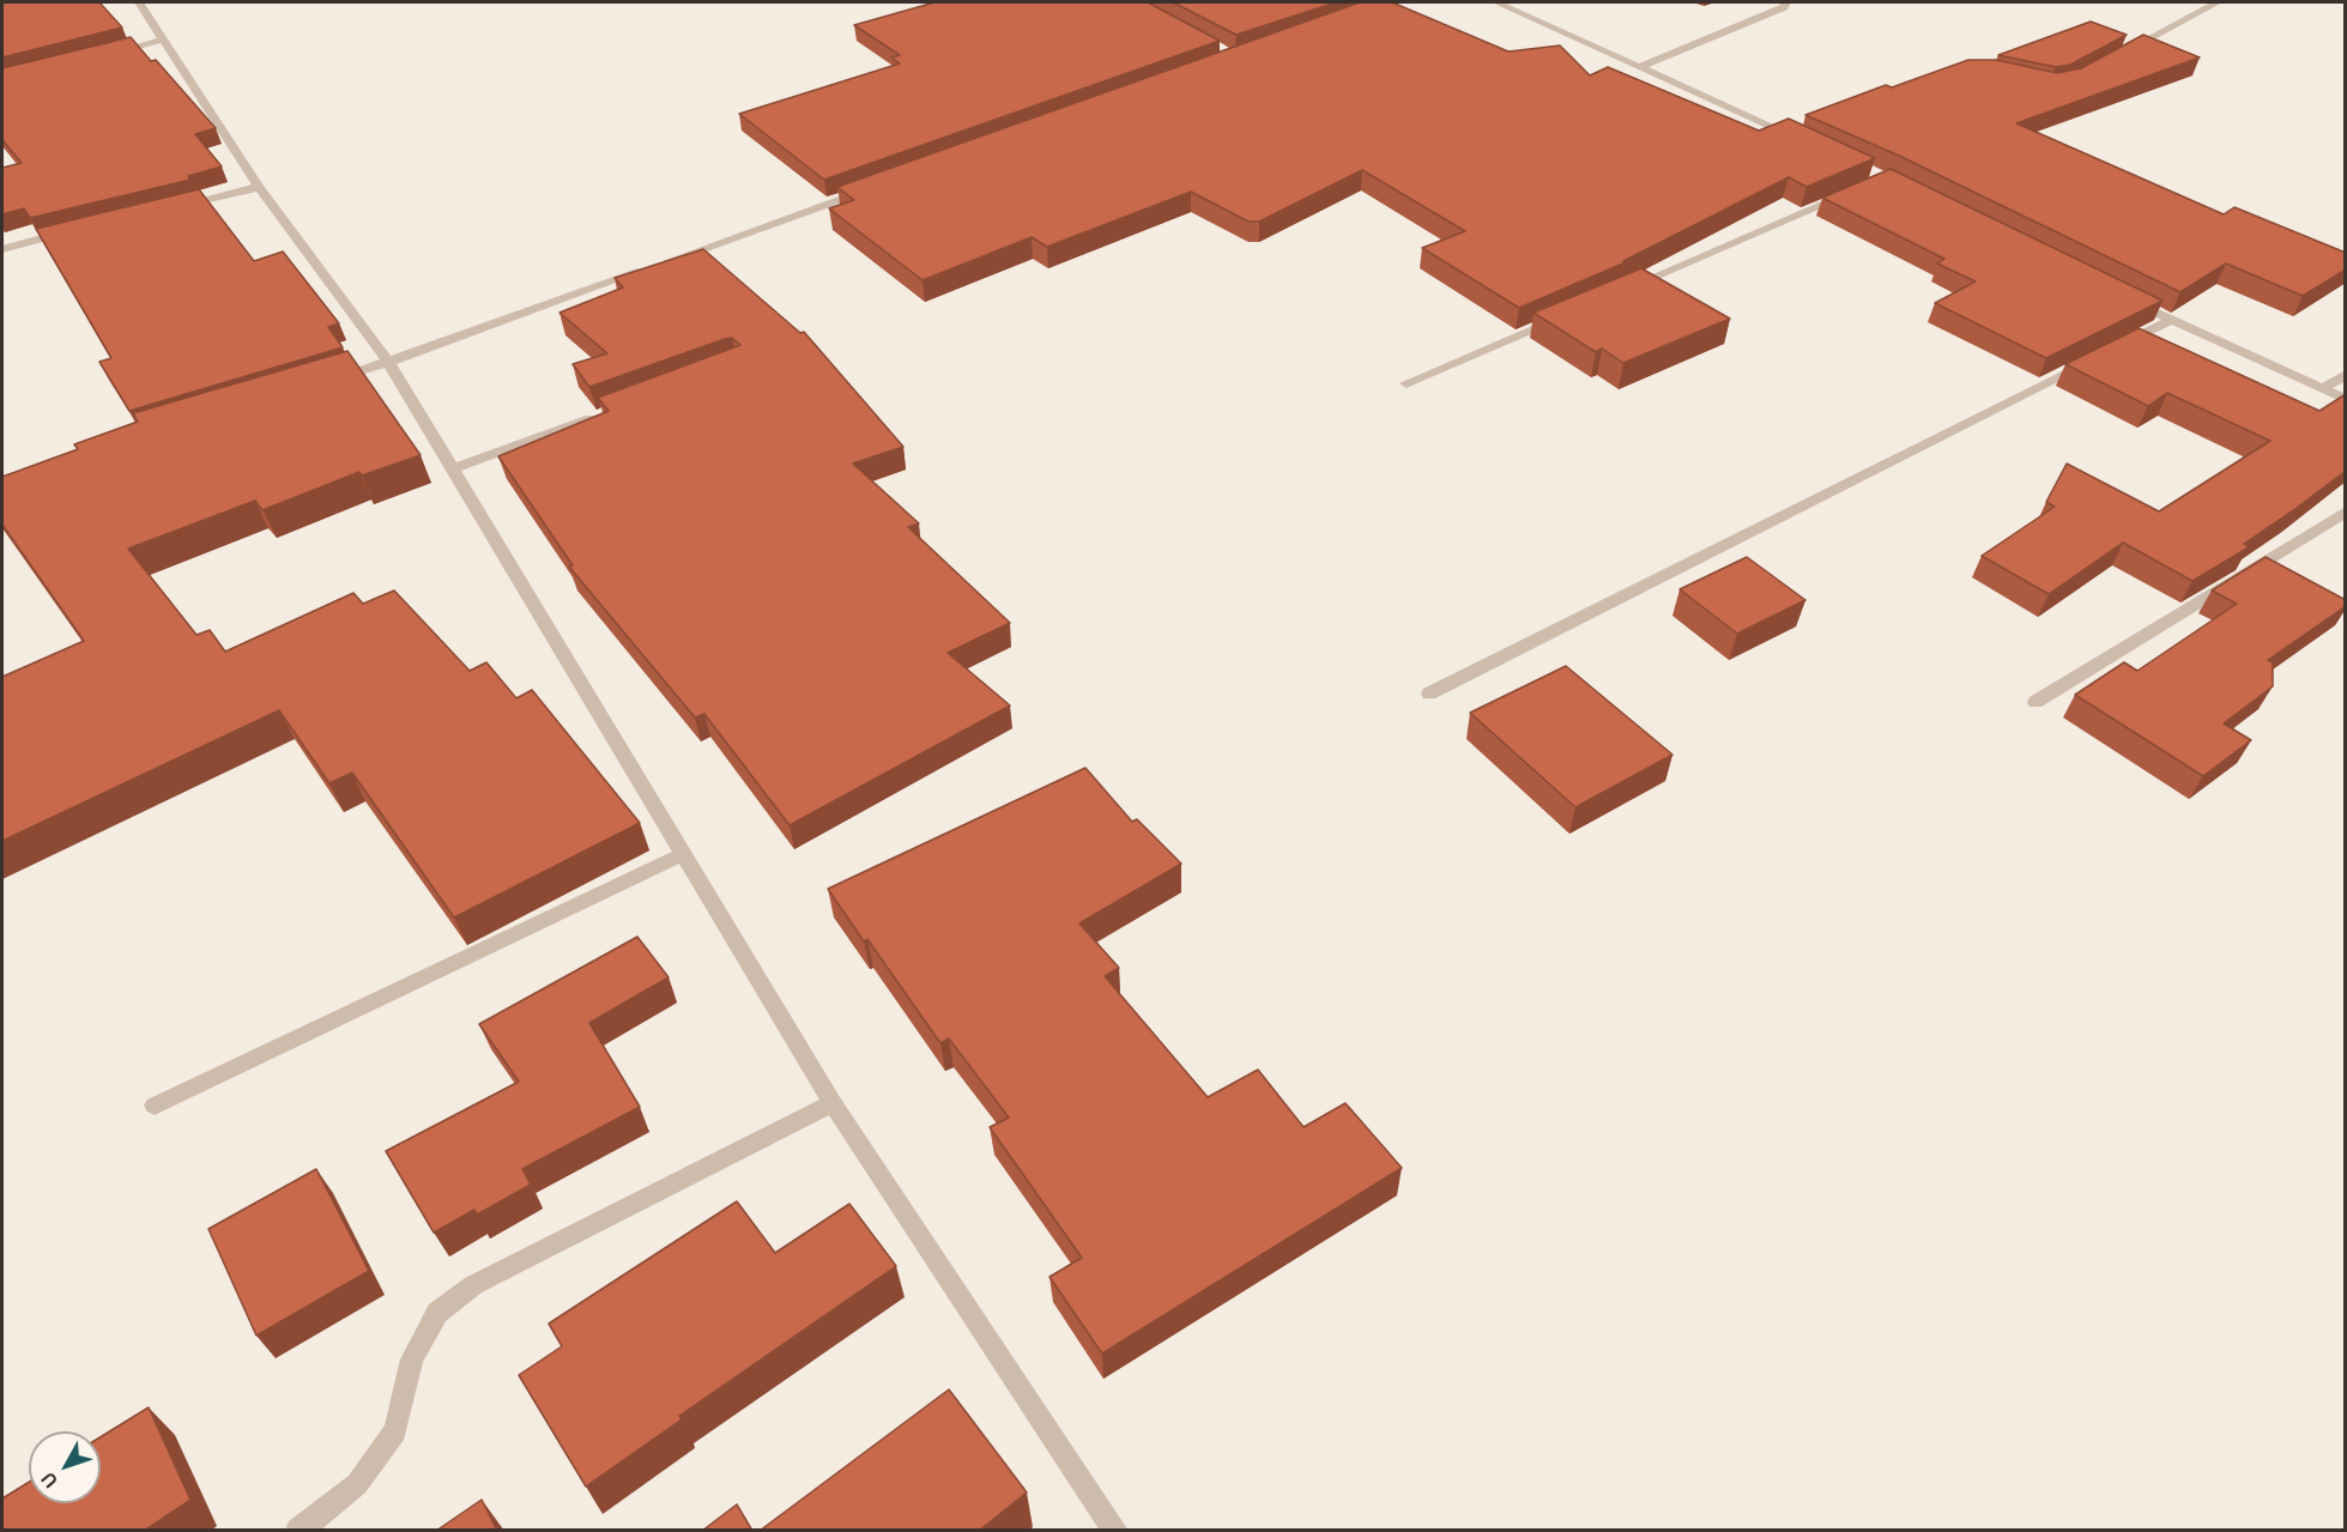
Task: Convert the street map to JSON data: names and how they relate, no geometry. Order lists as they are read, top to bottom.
{
  "north": "bottom left"
}
